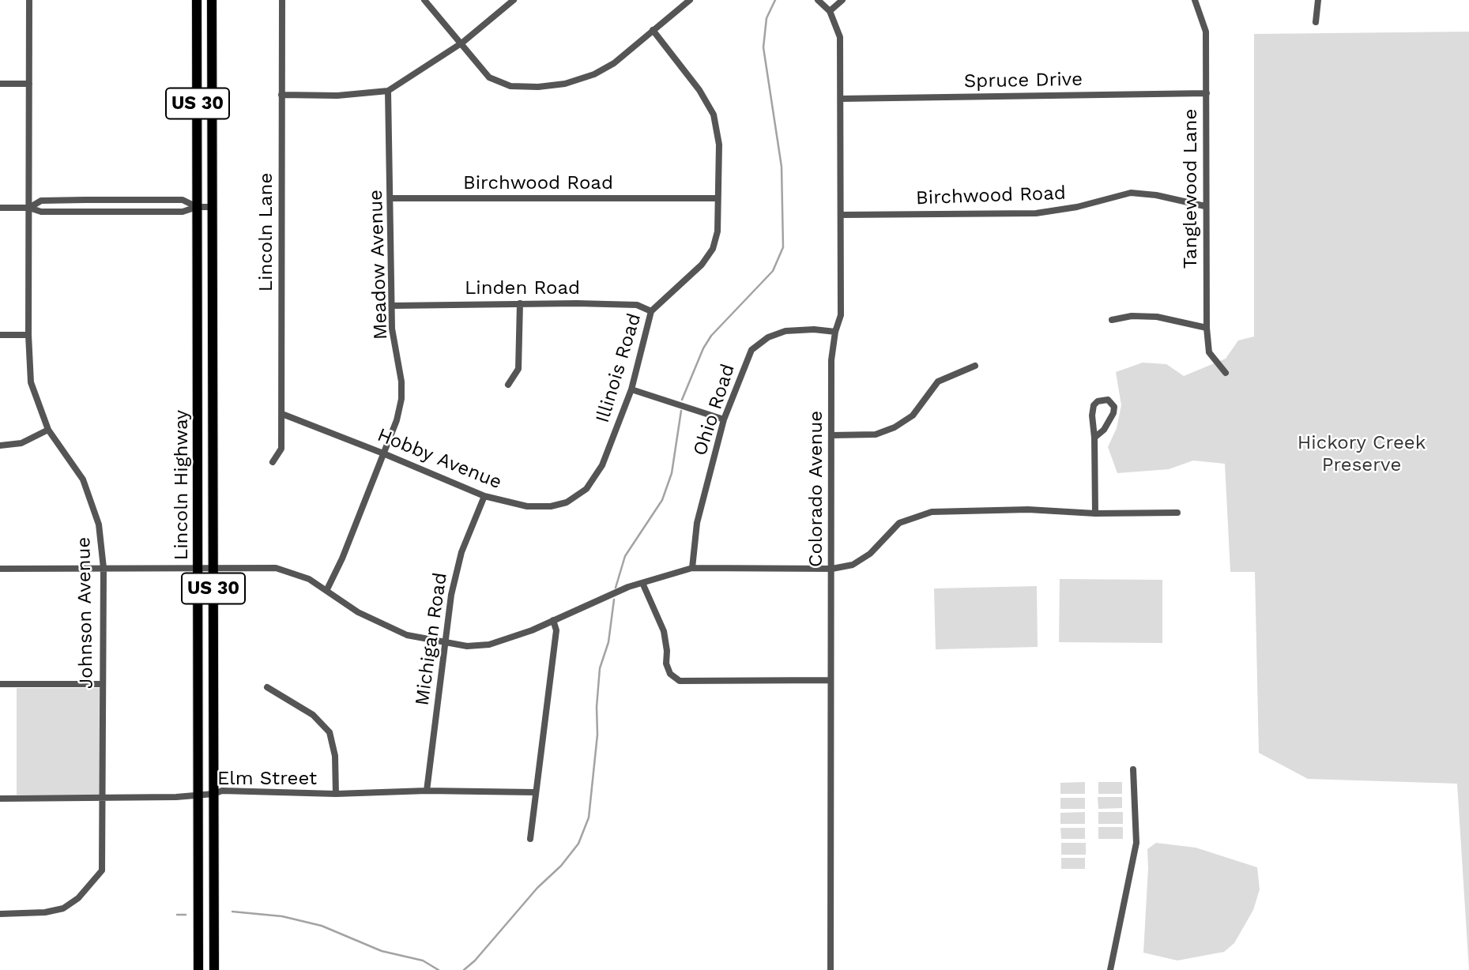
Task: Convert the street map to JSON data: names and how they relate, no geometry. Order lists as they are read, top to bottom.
{
  "streets": {
    "main road": ["US 30", "Lincoln Highway"],
    "street": [
      "Spruce Drive",
      "Birchwood Road",
      "Tanglewood Lane",
      "Lincoln Lane",
      "Meadow Avenue",
      "Linden Road",
      "Illinois Road",
      "Ohio Road",
      "Hobby Avenue",
      "Colorado Avenue",
      "Johnson Avenue",
      "Michigan Road",
      "Elm Street"
    ]
  },
  "crossings": [
    ["Spruce Drive", "Tanglewood Lane"],
    ["Spruce Drive", "Colorado Avenue"],
    ["Birchwood Road", "Tanglewood Lane"],
    ["Birchwood Road", "Meadow Avenue"],
    ["Birchwood Road", "Illinois Road"],
    ["Birchwood Road", "Colorado Avenue"],
    ["Lincoln Lane", "Hobby Avenue"],
    ["Meadow Avenue", "Linden Road"],
    ["Meadow Avenue", "Hobby Avenue"],
    ["Linden Road", "Illinois Road"],
    ["Illinois Road", "Hobby Avenue"],
    ["Ohio Road", "Colorado Avenue"],
    ["Hobby Avenue", "Michigan Road"],
    ["Lincoln Highway", "Elm Street"],
    ["Johnson Avenue", "Elm Street"],
    ["Michigan Road", "Elm Street"]
  ],
  "parks": ["Hickory Creek Preserve"]
}
